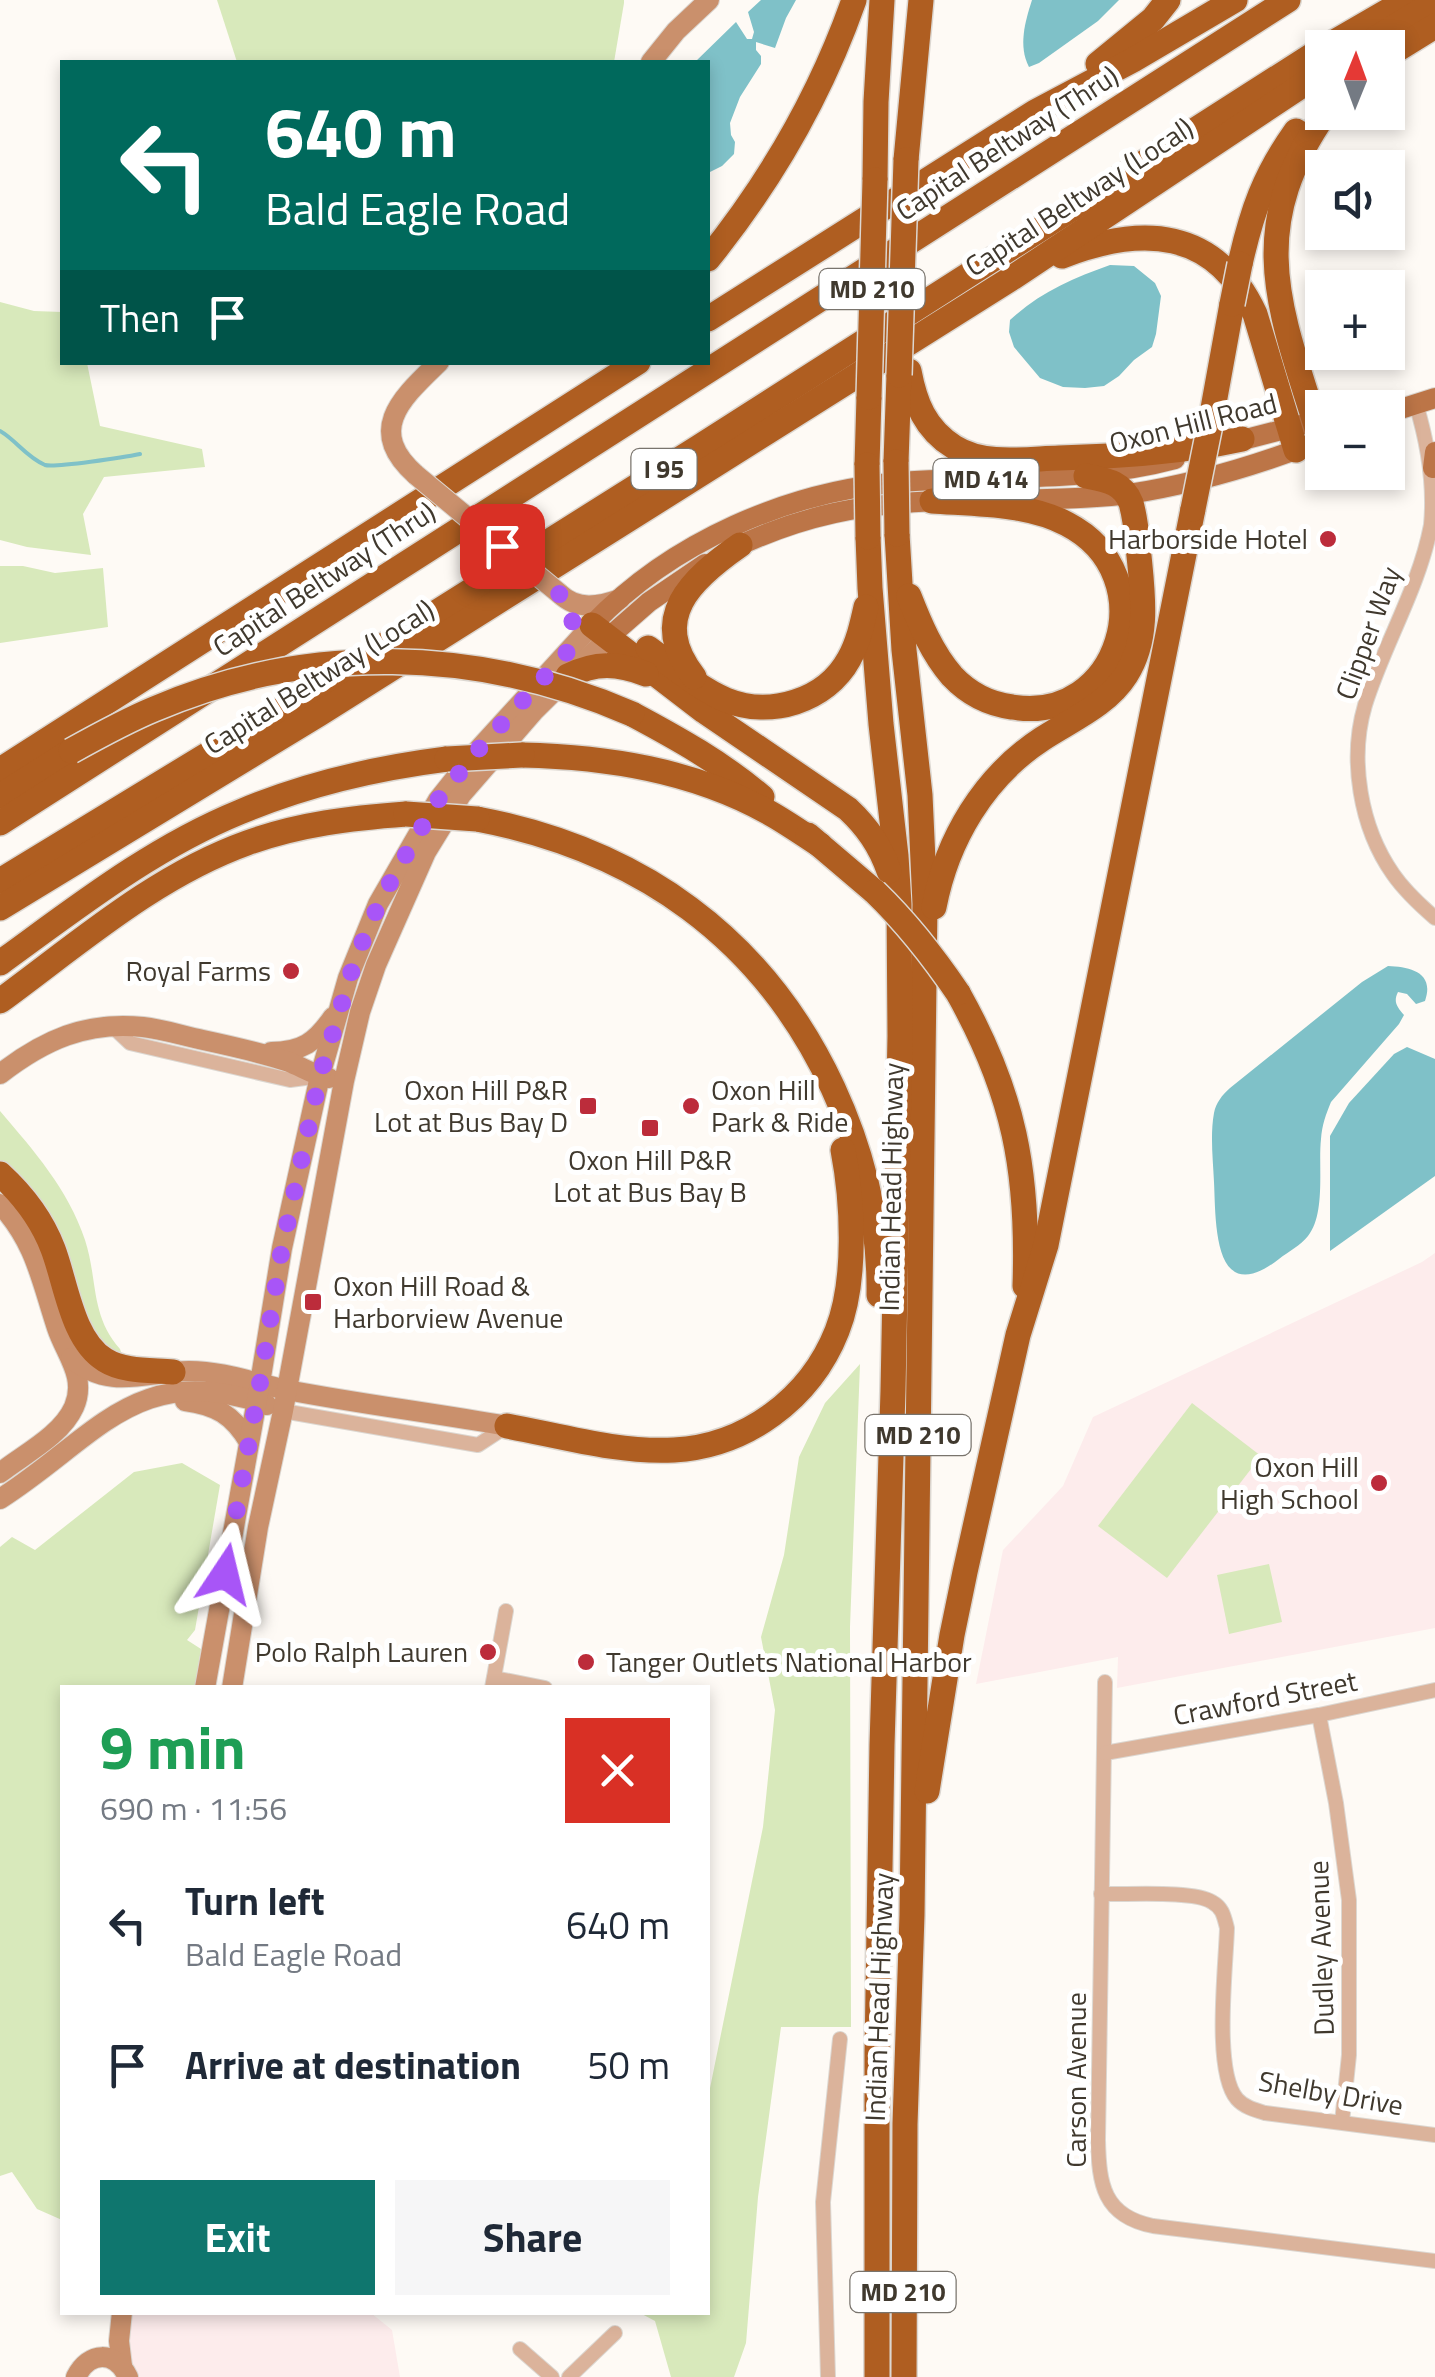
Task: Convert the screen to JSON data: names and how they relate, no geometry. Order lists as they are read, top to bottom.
{
  "streets": {
    "highway": [
      "Capital Beltway (Thru)",
      "Capital Beltway (Local)",
      "MD 210",
      "I 95",
      "Indian Head Highway"
    ],
    "main road": ["Oxon Hill Road", "MD 414"],
    "street": [
      "Clipper Way",
      "Crawford Street",
      "Dudley Avenue",
      "Carson Avenue",
      "Shelby Drive"
    ]
  },
  "crossings": [
    ["Oxon Hill Road", "MD 414"],
    ["Crawford Street", "Dudley Avenue"],
    ["Crawford Street", "Carson Avenue"],
    ["Dudley Avenue", "Shelby Drive"],
    ["Carson Avenue", "Shelby Drive"]
  ],
  "places": {
    "other": [
      "Harborside Hotel",
      "Royal Farms",
      "Oxon Hill Park & Ride",
      "Oxon Hill High School",
      "Polo Ralph Lauren",
      "Tanger Outlets National Harbor"
    ],
    "transit": ["Oxon Hill P&R Lot at Bus Bay D", "Oxon Hill P&R Lot at Bus Bay B", "Oxon Hill Road & Harborview Avenue"]
  },
  "north": "top",
  "page": {
    "map_buttons": ["+", "−"],
    "turn": ["640 m", "Bald Eagle Road"],
    "then": "Then",
    "heading": ["9 min", "690 m · 11:56"],
    "list": [
      {
        "name": "Turn left",
        "note": "Bald Eagle Road",
        "value": "640 m"
      },
      {
        "name": "Arrive at destination",
        "value": "50 m"
      }
    ],
    "buttons": ["Exit", "Share"]
  }
}
